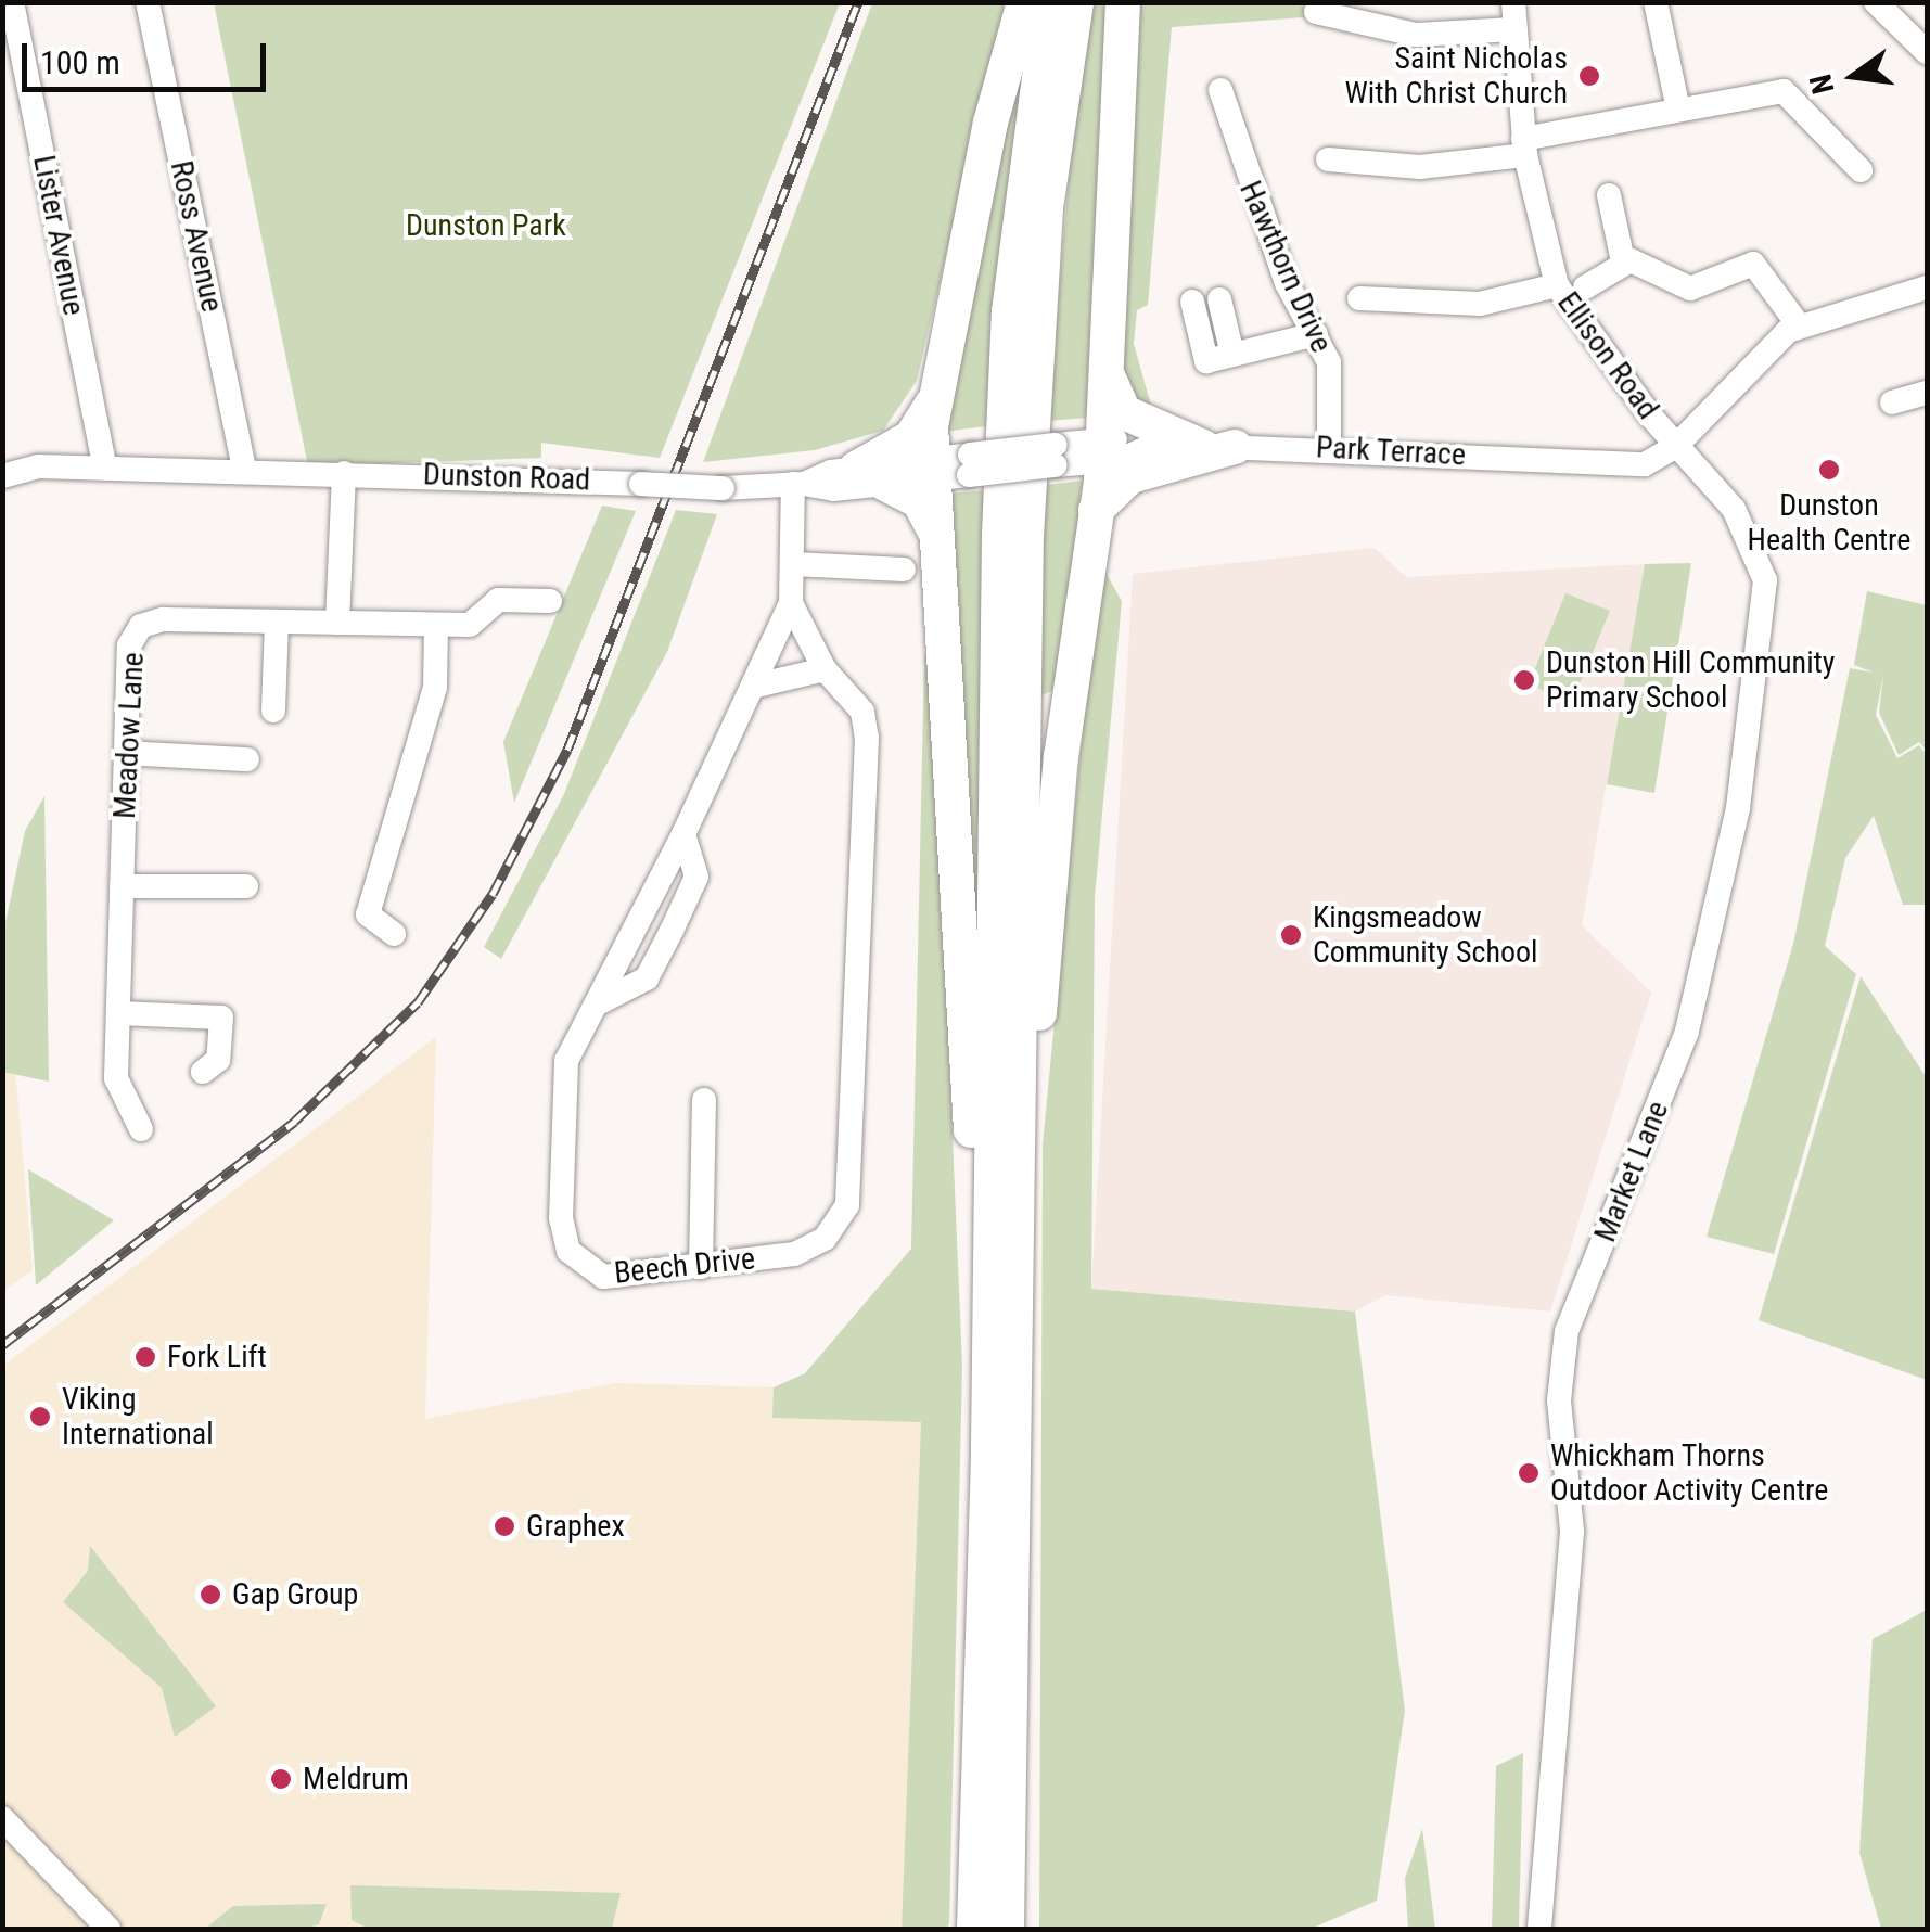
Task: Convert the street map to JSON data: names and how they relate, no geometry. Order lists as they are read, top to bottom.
{
  "streets": {
    "street": [
      "Lister Avenue",
      "Ross Avenue",
      "Hawthorn Drive",
      "Ellison Road",
      "Park Terrace",
      "Dunston Road",
      "Meadow Lane",
      "Market Lane",
      "Beech Drive"
    ]
  },
  "crossings": [
    ["Lister Avenue", "Dunston Road"],
    ["Ross Avenue", "Dunston Road"],
    ["Hawthorn Drive", "Park Terrace"],
    ["Ellison Road", "Park Terrace"],
    ["Ellison Road", "Market Lane"],
    ["Park Terrace", "Dunston Road"],
    ["Park Terrace", "Market Lane"],
    ["Dunston Road", "Beech Drive"]
  ],
  "parks": ["Dunston Park"],
  "places": [
    "Saint Nicholas With Christ Church",
    "Dunston Health Centre",
    "Dunston Hill Community Primary School",
    "Kingsmeadow Community School",
    "Fork Lift",
    "Viking International",
    "Whickham Thorns Outdoor Activity Centre",
    "Graphex",
    "Gap Group",
    "Meldrum"
  ],
  "scale_bar": "100 m",
  "north": "left"
}
